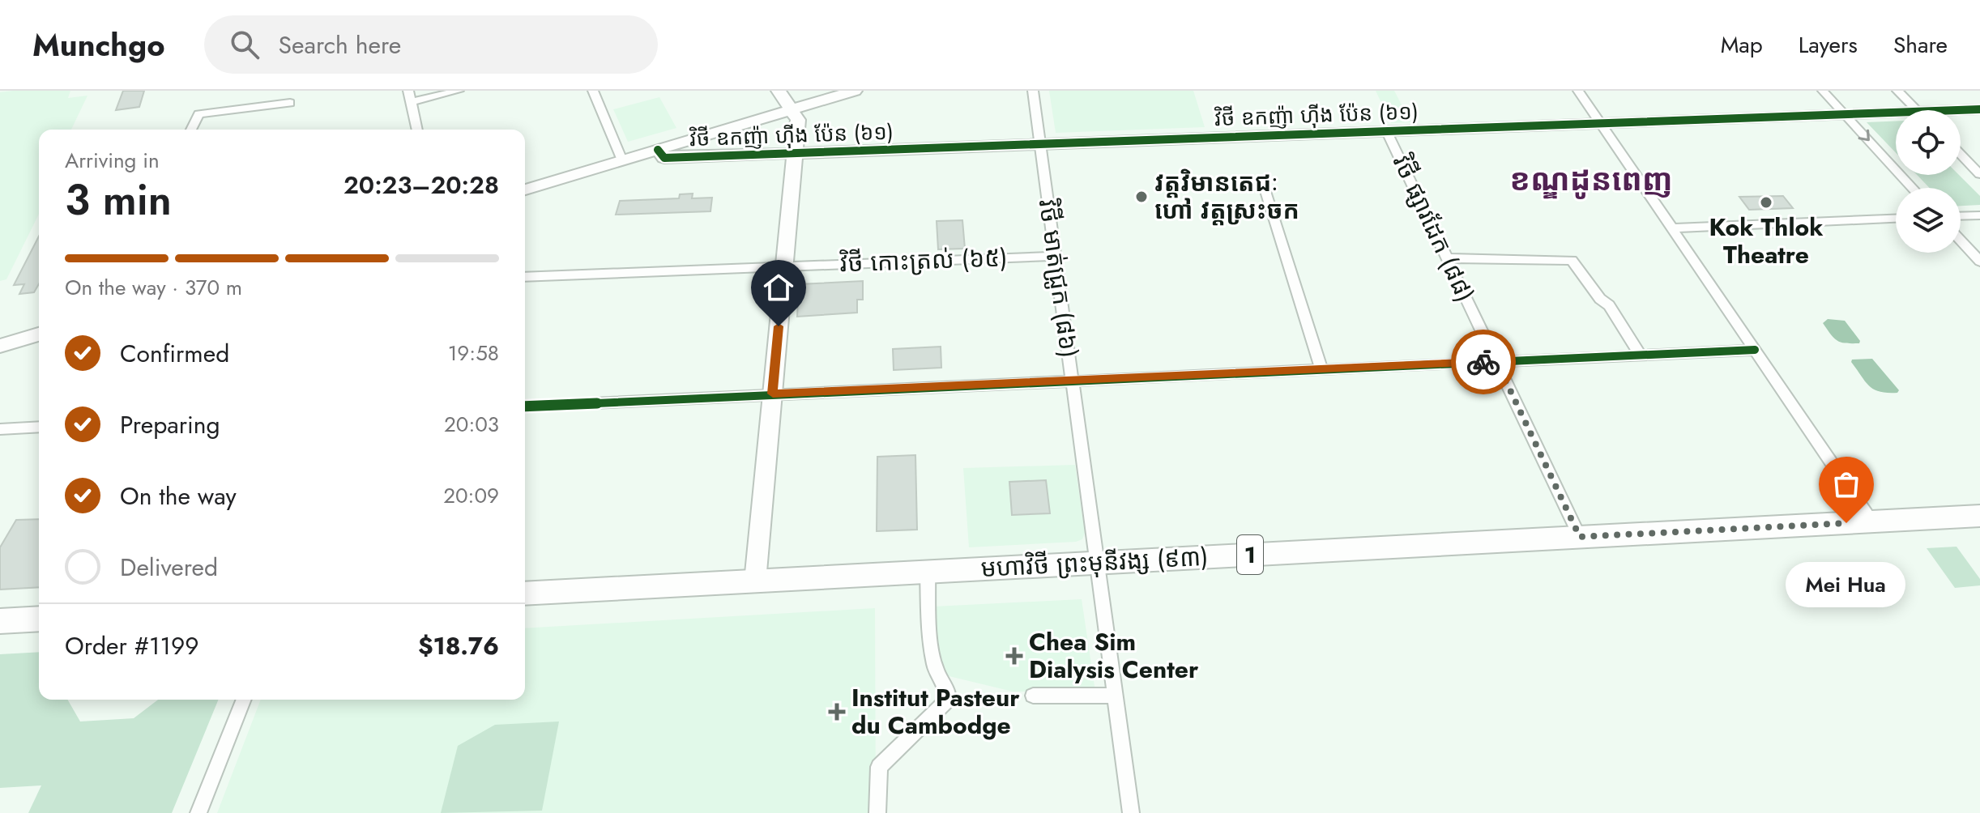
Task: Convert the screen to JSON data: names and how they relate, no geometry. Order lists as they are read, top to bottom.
{
  "streets": {
    "highway": ["1", "មហាវិថី ព្រះមុនីវង្ស (៩៣)"],
    "street": [
      "វិថី ឧកញ៉ា ហ៊ីង ប៉ែន (៦១)",
      "វិថី ផ្សារដែក (៨៨)",
      "វិថី កោះត្រល់ (៦៥)",
      "វិថី មាត់ជ្រូក (៨៦)"
    ]
  },
  "crossings": [
    ["វិថី ឧកញ៉ា ហ៊ីង ប៉ែន (៦១)", "វិថី ផ្សារដែក (៨៨)"],
    ["វិថី ឧកញ៉ា ហ៊ីង ប៉ែន (៦១)", "វិថី មាត់ជ្រូក (៨៦)"],
    ["វិថី ផ្សារដែក (៨៨)", "មហាវិថី ព្រះមុនីវង្ស (៩៣)"],
    ["វិថី កោះត្រល់ (៦៥)", "វិថី មាត់ជ្រូក (៨៦)"],
    ["វិថី មាត់ជ្រូក (៨៦)", "មហាវិថី ព្រះមុនីវង្ស (៩៣)"]
  ],
  "districts": ["ខណ្ឌដូនពេញ"],
  "places": {
    "other": ["វត្តវិមានតេជៈ ហៅ វត្តស្រះចក", "Kok Thlok Theatre", "Mei Hua"],
    "health": ["Chea Sim Dialysis Center", "Institut Pasteur du Cambodge"]
  },
  "page": {
    "header": "Munchgo",
    "search": "Search here",
    "nav": ["Map", "Layers", "Share"],
    "heading": ["3 min", "Arriving in", "20:23–20:28"],
    "panel": ["Order #1199", "$18.76"],
    "bar": "On the way · 370 m",
    "list": [
      ["Confirmed", "19:58"],
      ["Preparing", "20:03"],
      ["On the way", "20:09"],
      "Delivered"
    ],
    "bubble": "Mei Hua"
  }
}
